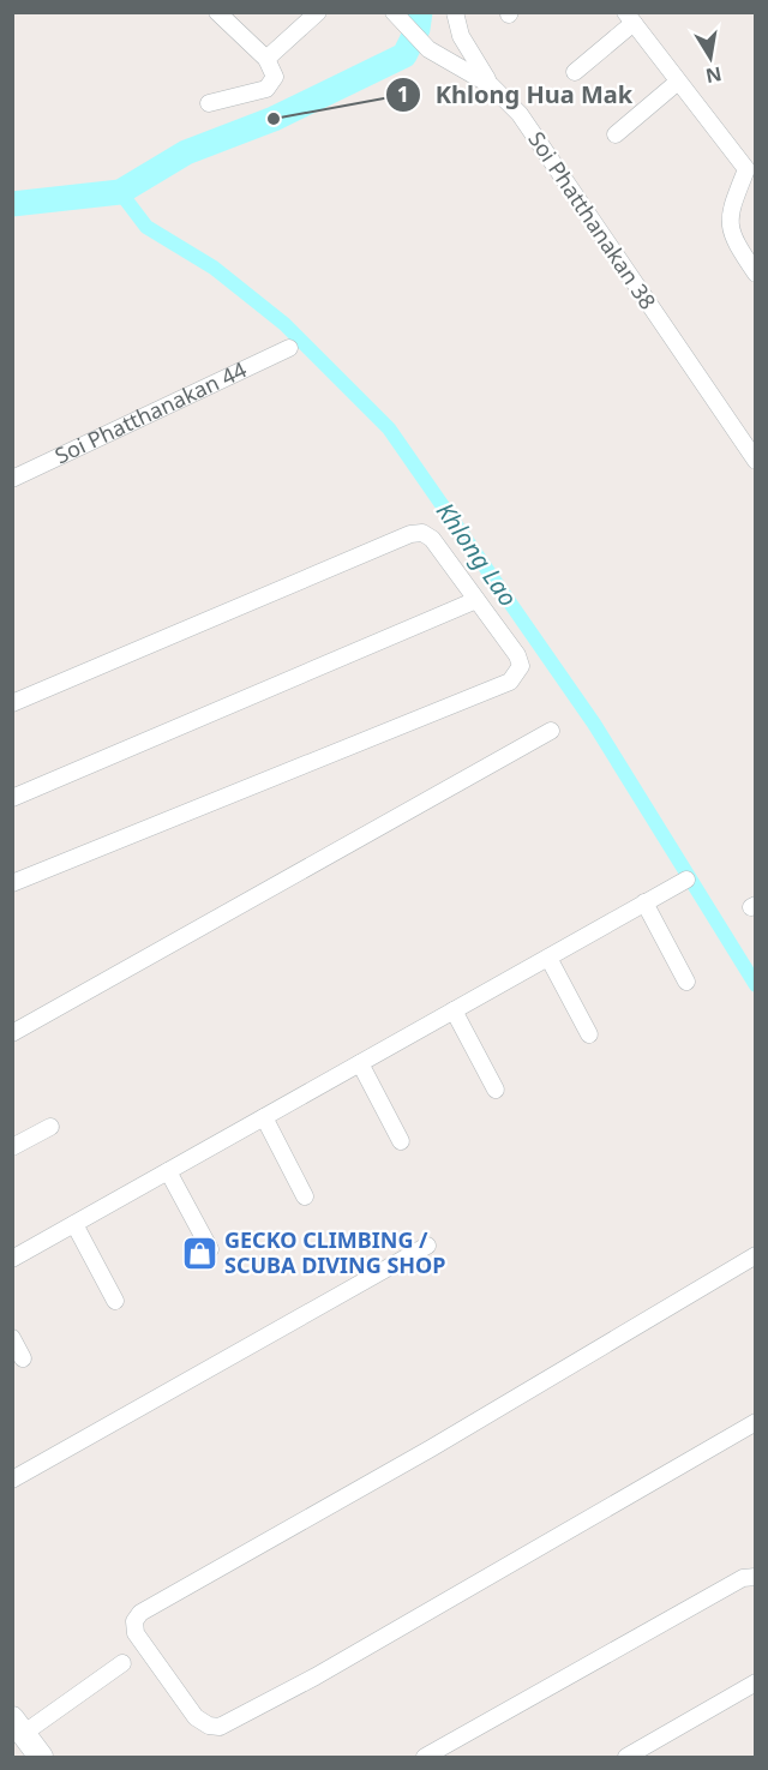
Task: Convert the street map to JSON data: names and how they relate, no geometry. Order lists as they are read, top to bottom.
{
  "streets": {
    "street": ["Soi Phatthanakan 38", "Soi Phatthanakan 44"]
  },
  "water": ["Khlong Lao"],
  "places": {
    "other": ["Khlong Hua Mak"],
    "shop": ["GECKO CLIMBING / SCUBA DIVING SHOP"]
  },
  "north": "bottom"
}
